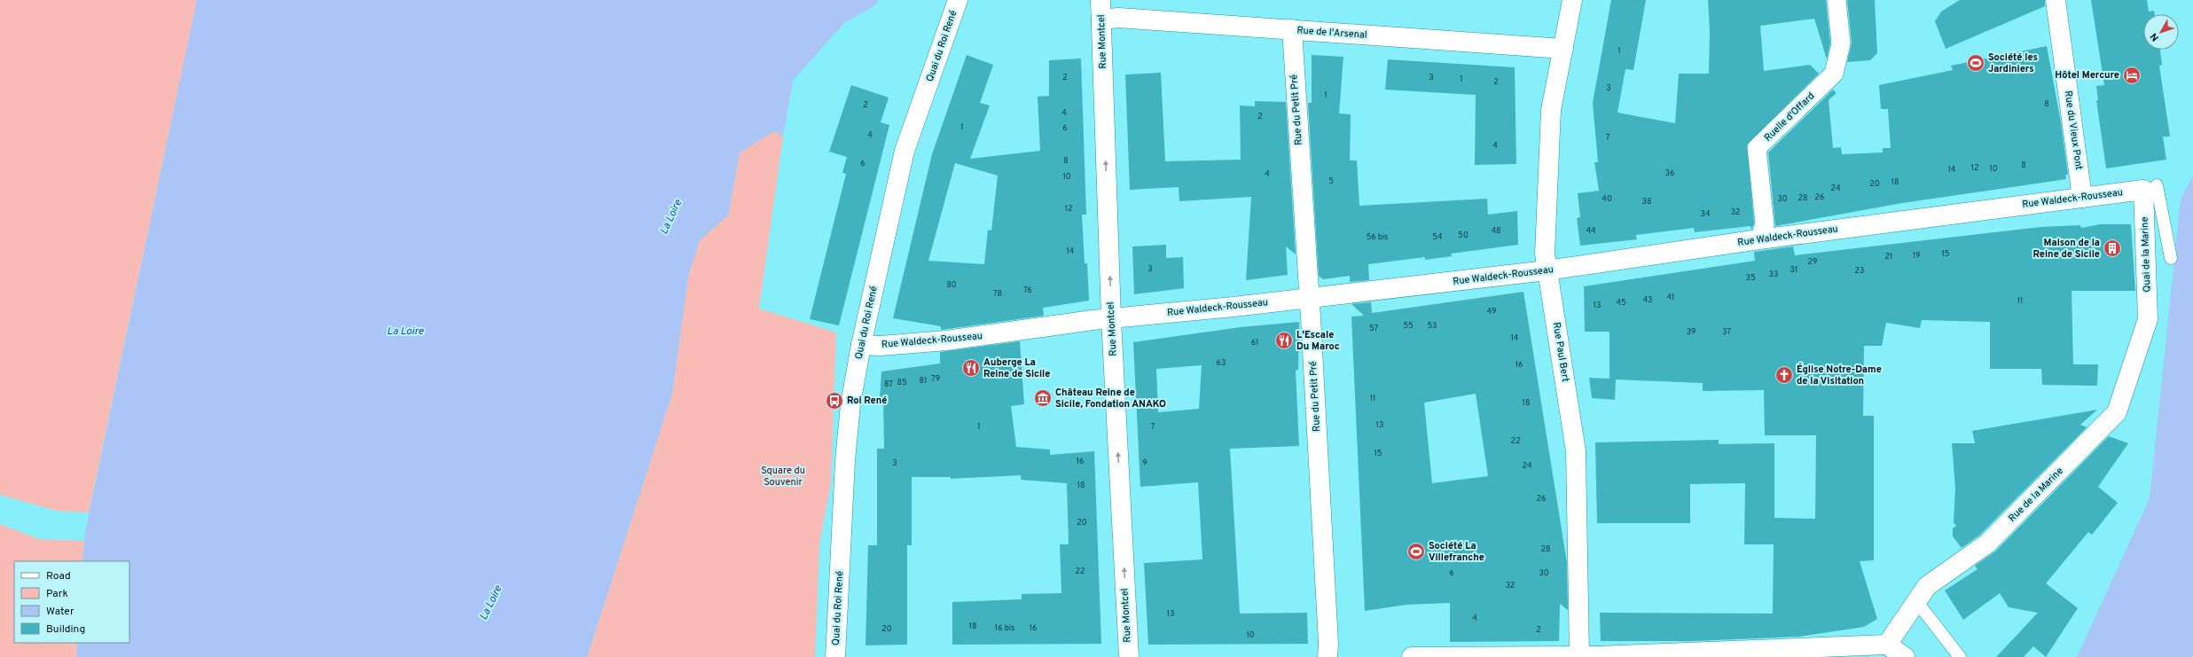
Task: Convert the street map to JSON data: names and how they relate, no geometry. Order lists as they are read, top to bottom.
{
  "streets": {
    "street": [
      "Rue de l'Arsenal",
      "Rue Montcel",
      "Quai du Roi René",
      "Rue du Petit Pré",
      "Ruelle d'Offard",
      "Rue du Vieux Pont",
      "Rue Waldeck-Rousseau",
      "Quai de la Marine",
      "Rue Paul Bert",
      "Rue de la Marine"
    ]
  },
  "crossings": [
    ["Rue de l'Arsenal", "Rue Montcel"],
    ["Rue de l'Arsenal", "Rue du Petit Pré"],
    ["Rue de l'Arsenal", "Rue Paul Bert"],
    ["Rue Montcel", "Rue Waldeck-Rousseau"],
    ["Quai du Roi René", "Rue Waldeck-Rousseau"],
    ["Rue du Petit Pré", "Rue Waldeck-Rousseau"],
    ["Ruelle d'Offard", "Rue Waldeck-Rousseau"],
    ["Rue du Vieux Pont", "Rue Waldeck-Rousseau"],
    ["Rue Waldeck-Rousseau", "Quai de la Marine"],
    ["Rue Waldeck-Rousseau", "Rue Paul Bert"],
    ["Quai de la Marine", "Rue de la Marine"]
  ],
  "one_way": ["Rue Montcel"],
  "water": ["La Loire"],
  "parks": ["Square du Souvenir"],
  "places": {
    "sports": ["Société les Jardiniers", "Société La Villefranche"],
    "hotel": ["Hôtel Mercure"],
    "building": ["Maison de la Reine de Sicile"],
    "restaurant": ["L'Escale Du Maroc", "Auberge La Reine de Sicile"],
    "church": ["Église Notre-Dame de la Visitation"],
    "museum": ["Château Reine de Sicile, Fondation ANAKO"],
    "bus stop": ["Roi René"]
  },
  "house_numbers": [
    "1",
    "2",
    "3",
    "1",
    "2",
    "3",
    "1",
    "8",
    "2",
    "4",
    "2",
    "1",
    "6",
    "4",
    "7",
    "4",
    "8",
    "6",
    "8",
    "12",
    "10",
    "14",
    "36",
    "4",
    "10",
    "5",
    "18",
    "20",
    "24",
    "26",
    "28",
    "40",
    "30",
    "38",
    "12",
    "32",
    "34",
    "48",
    "44",
    "50",
    "56 bis",
    "54",
    "14",
    "15",
    "19",
    "21",
    "29",
    "3",
    "31",
    "23",
    "33",
    "35",
    "80",
    "76",
    "78",
    "41",
    "43",
    "11",
    "45",
    "13",
    "49",
    "55",
    "53",
    "57",
    "39",
    "37",
    "14",
    "61",
    "63",
    "16",
    "79",
    "81",
    "85",
    "87",
    "11",
    "18",
    "13",
    "1",
    "7",
    "22",
    "15",
    "16",
    "3",
    "9",
    "24",
    "18",
    "26",
    "20",
    "28",
    "22",
    "6",
    "30",
    "32",
    "13",
    "4",
    "18",
    "16 bis",
    "16",
    "20",
    "2",
    "10"
  ],
  "legend": [
    "Road",
    "Park",
    "Water",
    "Building"
  ],
  "north": "bottom left"
}
